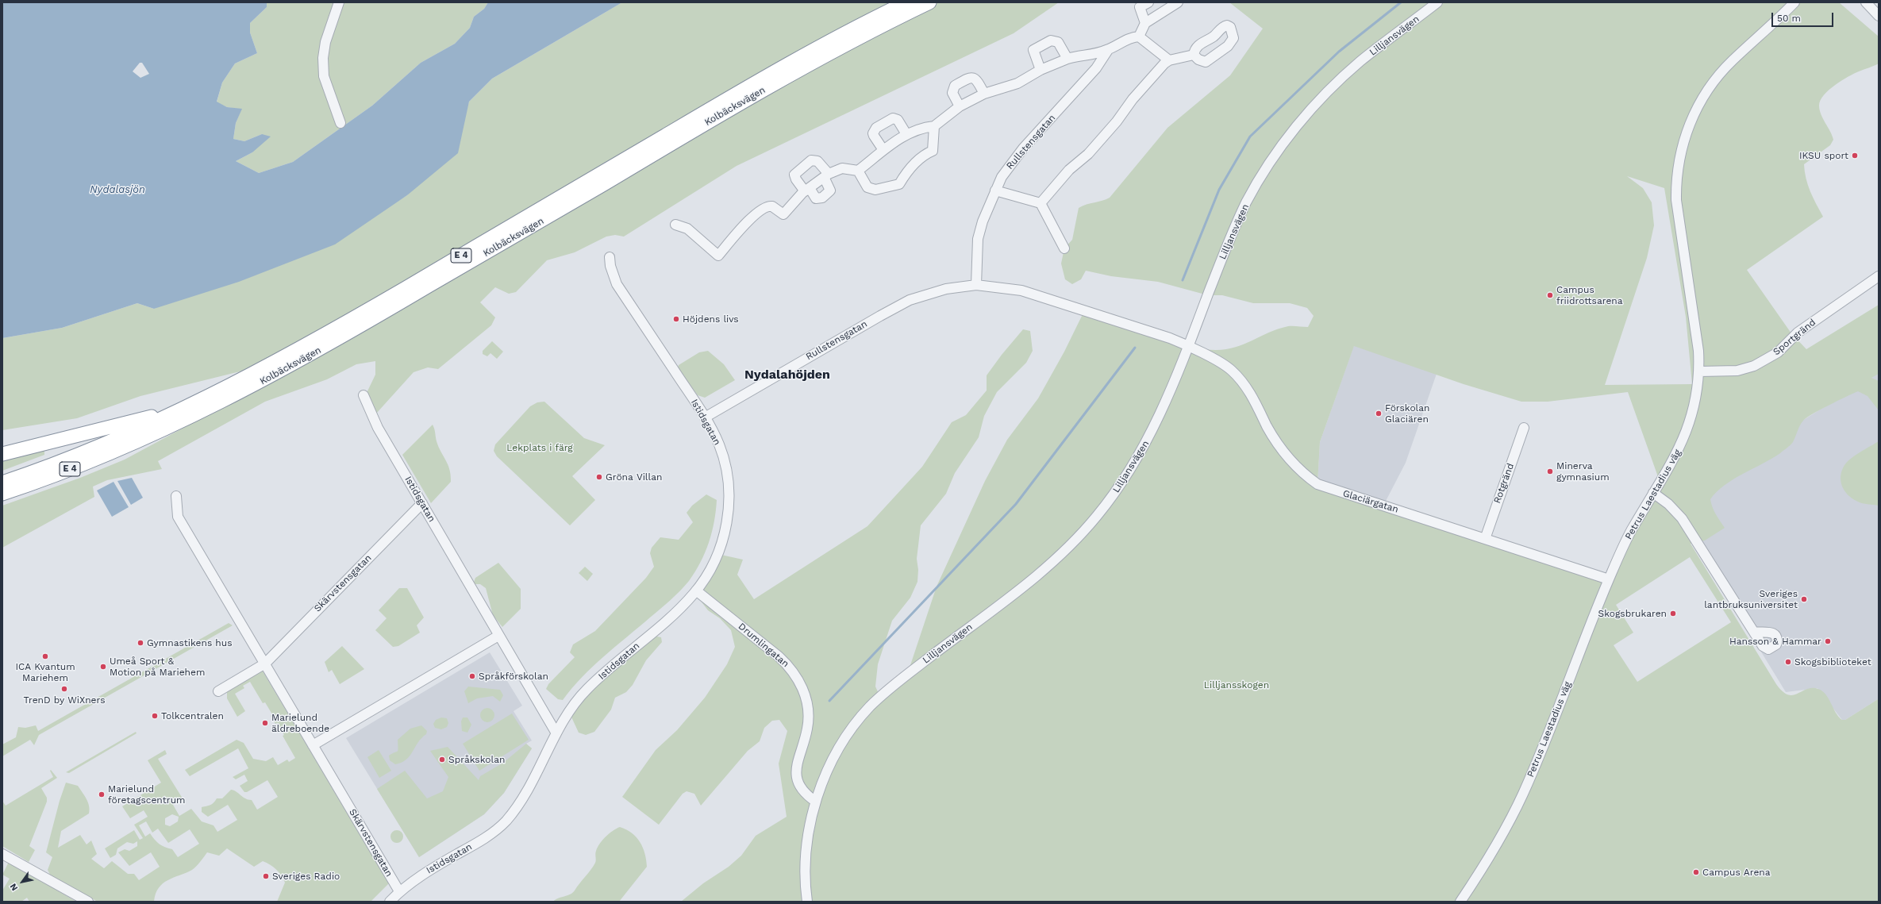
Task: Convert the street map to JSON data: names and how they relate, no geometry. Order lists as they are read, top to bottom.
{
  "streets": {
    "highway": ["Kolbäcksvägen", "E 4"],
    "street": [
      "Lilljansvägen",
      "Rullstensgatan",
      "Sportgränd",
      "Istidsgatan",
      "Rotgränd",
      "Petrus Laestadius väg",
      "Glaciärgatan",
      "Skärvstensgatan",
      "Drumlingatan"
    ]
  },
  "crossings": [
    ["Lilljansvägen", "Rullstensgatan"],
    ["Lilljansvägen", "Glaciärgatan"],
    ["Lilljansvägen", "Drumlingatan"],
    ["Rullstensgatan", "Istidsgatan"],
    ["Rullstensgatan", "Glaciärgatan"],
    ["Sportgränd", "Petrus Laestadius väg"],
    ["Istidsgatan", "Skärvstensgatan"],
    ["Istidsgatan", "Drumlingatan"],
    ["Rotgränd", "Glaciärgatan"],
    ["Petrus Laestadius väg", "Glaciärgatan"]
  ],
  "districts": ["Nydalahöjden"],
  "water": ["Nydalasjön"],
  "parks": ["Lekplats i färg", "Lilljansskogen"],
  "places": [
    "IKSU sport",
    "Campus friidrottsarena",
    "Höjdens livs",
    "Förskolan Glaciären",
    "Minerva gymnasium",
    "Gröna Villan",
    "Sveriges lantbruksuniversitet",
    "Skogsbrukaren",
    "Hansson & Hammar",
    "Gymnastikens hus",
    "ICA Kvantum Mariehem",
    "Skogsbiblioteket",
    "Umeå Sport & Motion på Mariehem",
    "Språkförskolan",
    "TrenD by WiXners",
    "Tolkcentralen",
    "Marielund äldreboende",
    "Språkskolan",
    "Marielund företagscentrum",
    "Campus Arena",
    "Sveriges Radio"
  ],
  "scale_bar": "50 m",
  "north": "bottom left"
}
